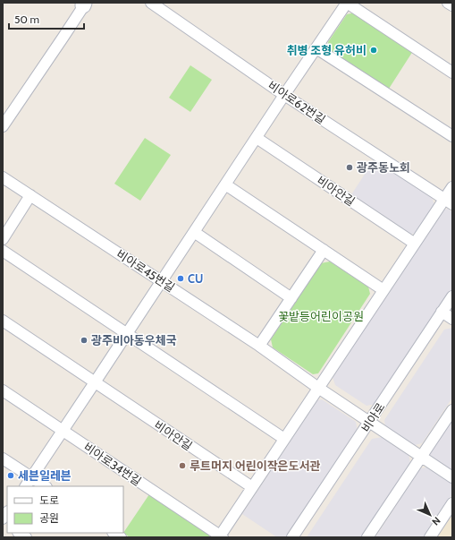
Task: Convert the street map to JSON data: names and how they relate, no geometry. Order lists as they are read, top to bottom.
{
  "streets": {
    "street": [
      "비아로62번길",
      "비아안길",
      "비아로45번길",
      "비아로",
      "비아로34번길"
    ]
  },
  "crossings": [
    ["비아로45번길", "비아로"]
  ],
  "parks": ["꽃밭등어린이공원"],
  "places": [
    "취병 조형 유허비",
    "광주동노회",
    "CU",
    "광주비아동우체국",
    "루트머지 어린이작은도서관",
    "세븐일레븐"
  ],
  "legend": ["도로", "공원"],
  "scale_bar": "50 m",
  "north": "bottom right"
}
